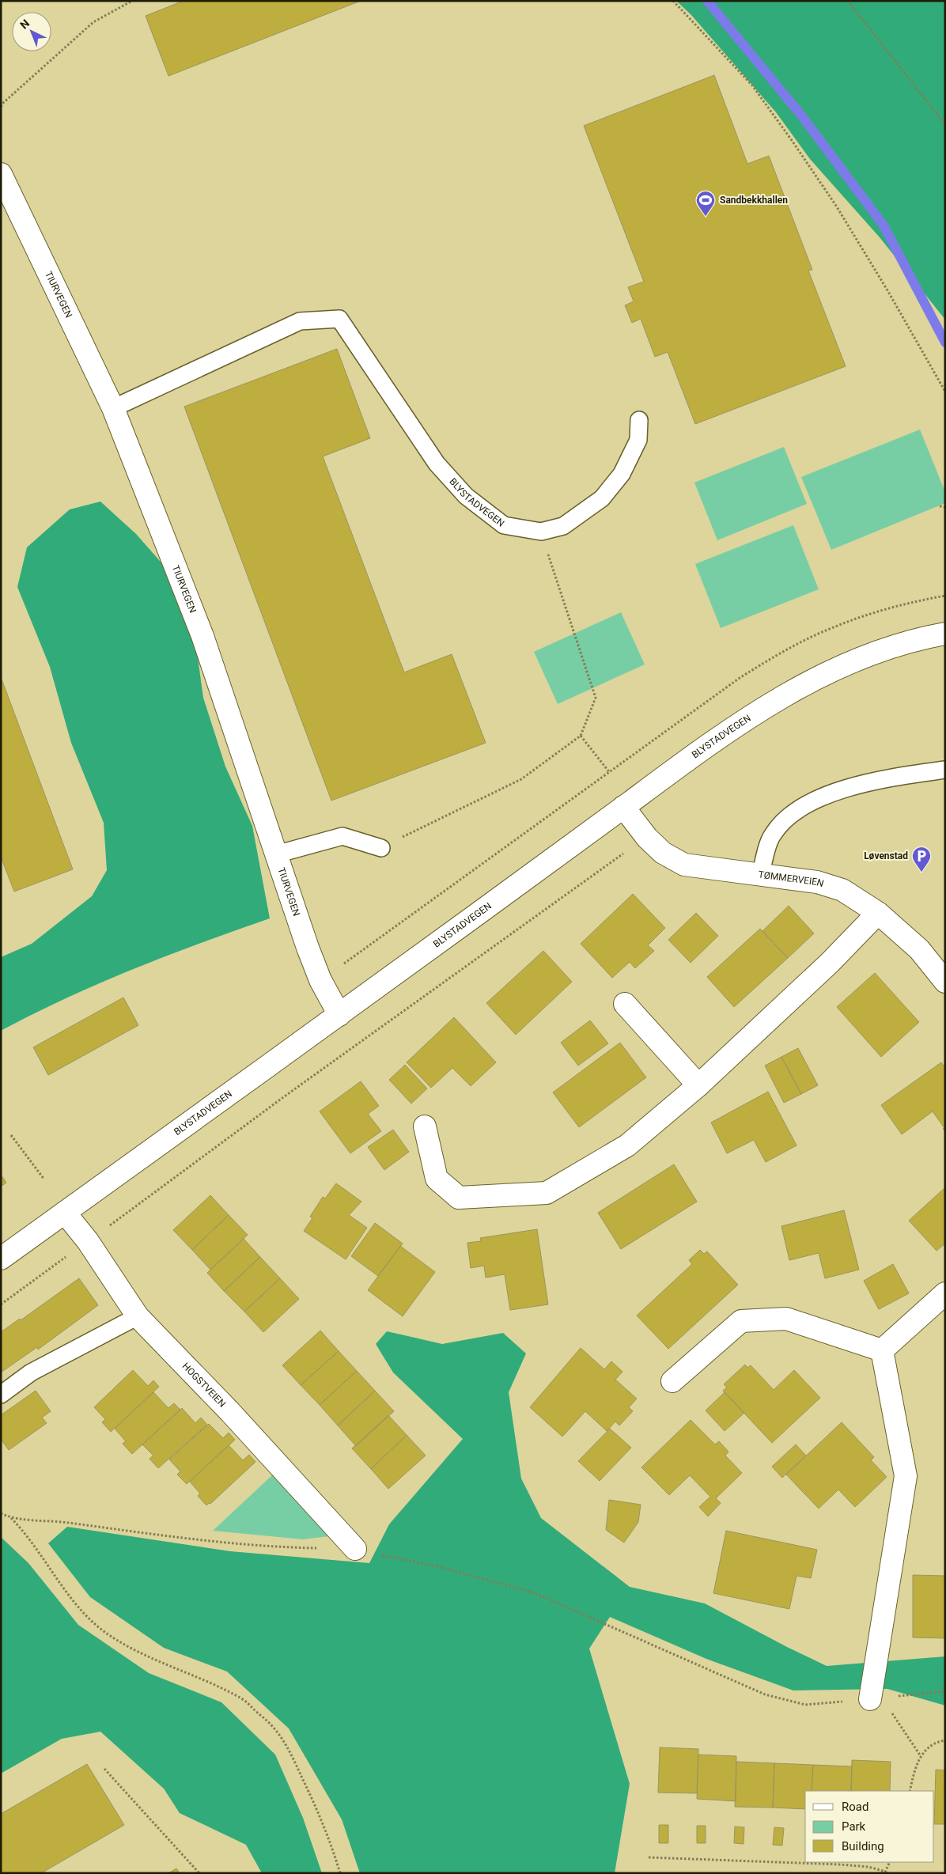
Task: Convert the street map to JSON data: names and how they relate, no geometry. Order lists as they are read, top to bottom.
{
  "streets": {
    "street": [
      "TIURVEGEN",
      "BLYSTADVEGEN",
      "TØMMERVEIEN",
      "HOGSTVEIEN"
    ]
  },
  "crossings": [
    ["TIURVEGEN", "BLYSTADVEGEN"],
    ["BLYSTADVEGEN", "TØMMERVEIEN"],
    ["BLYSTADVEGEN", "HOGSTVEIEN"]
  ],
  "places": {
    "sports": ["Sandbekkhallen"],
    "parking": ["Løvenstad"]
  },
  "legend": ["Road", "Park", "Building"],
  "north": "top left"
}
